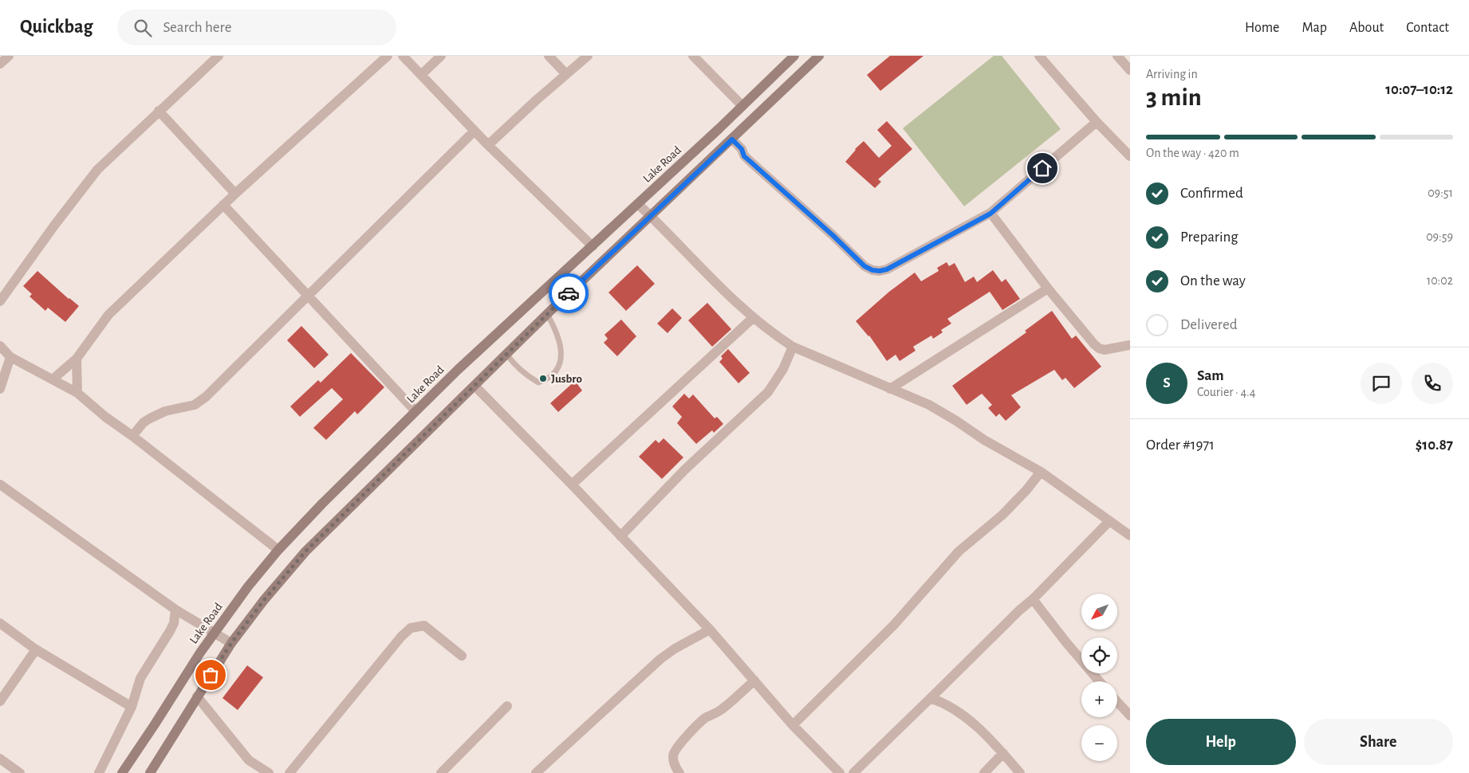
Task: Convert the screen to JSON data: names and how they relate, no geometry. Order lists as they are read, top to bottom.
{
  "streets": {
    "main road": ["Lake Road"]
  },
  "places": ["Jusbro"],
  "north": "bottom left",
  "page": {
    "header": "Quickbag",
    "search": "Search here",
    "nav": [
      "Home",
      "Map",
      "About",
      "Contact"
    ],
    "heading": ["3 min", "Arriving in", "10:07–10:12"],
    "panel": [
      "Sam",
      "Courier · 4.4",
      "Order #1971",
      "$10.87"
    ],
    "bar": "On the way · 420 m",
    "list": [
      ["Confirmed", "09:51"],
      ["Preparing", "09:59"],
      ["On the way", "10:02"],
      "Delivered"
    ],
    "round": "S",
    "map_buttons": ["+", "−"],
    "buttons": ["Help", "Share"]
  }
}
